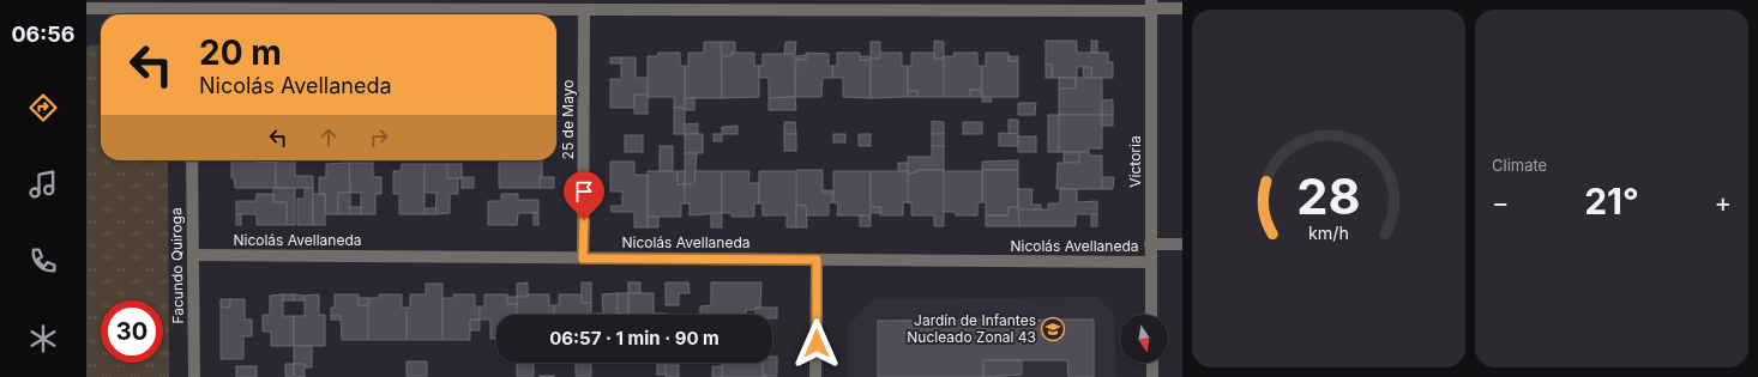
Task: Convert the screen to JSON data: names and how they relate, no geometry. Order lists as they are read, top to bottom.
{
  "streets": {
    "street": [
      "25 de Mayo",
      "Victoria",
      "Nicolás Avellaneda",
      "Facundo Quiroga"
    ]
  },
  "crossings": [
    ["25 de Mayo", "Nicolás Avellaneda"],
    ["Victoria", "Nicolás Avellaneda"],
    ["Nicolás Avellaneda", "Facundo Quiroga"]
  ],
  "places": {
    "school or university": ["Jardín de Infantes Nucleado Zonal 43"]
  },
  "north": "bottom",
  "page": {
    "tabs": "06:56",
    "tile": "Climate",
    "turn": ["20 m", "Nicolás Avellaneda"],
    "heat": ["−", "21°", "+"],
    "limit": "30",
    "trip": "06:57 · 1 min · 90 m",
    "gauge": ["28", "km/h"]
  }
}
